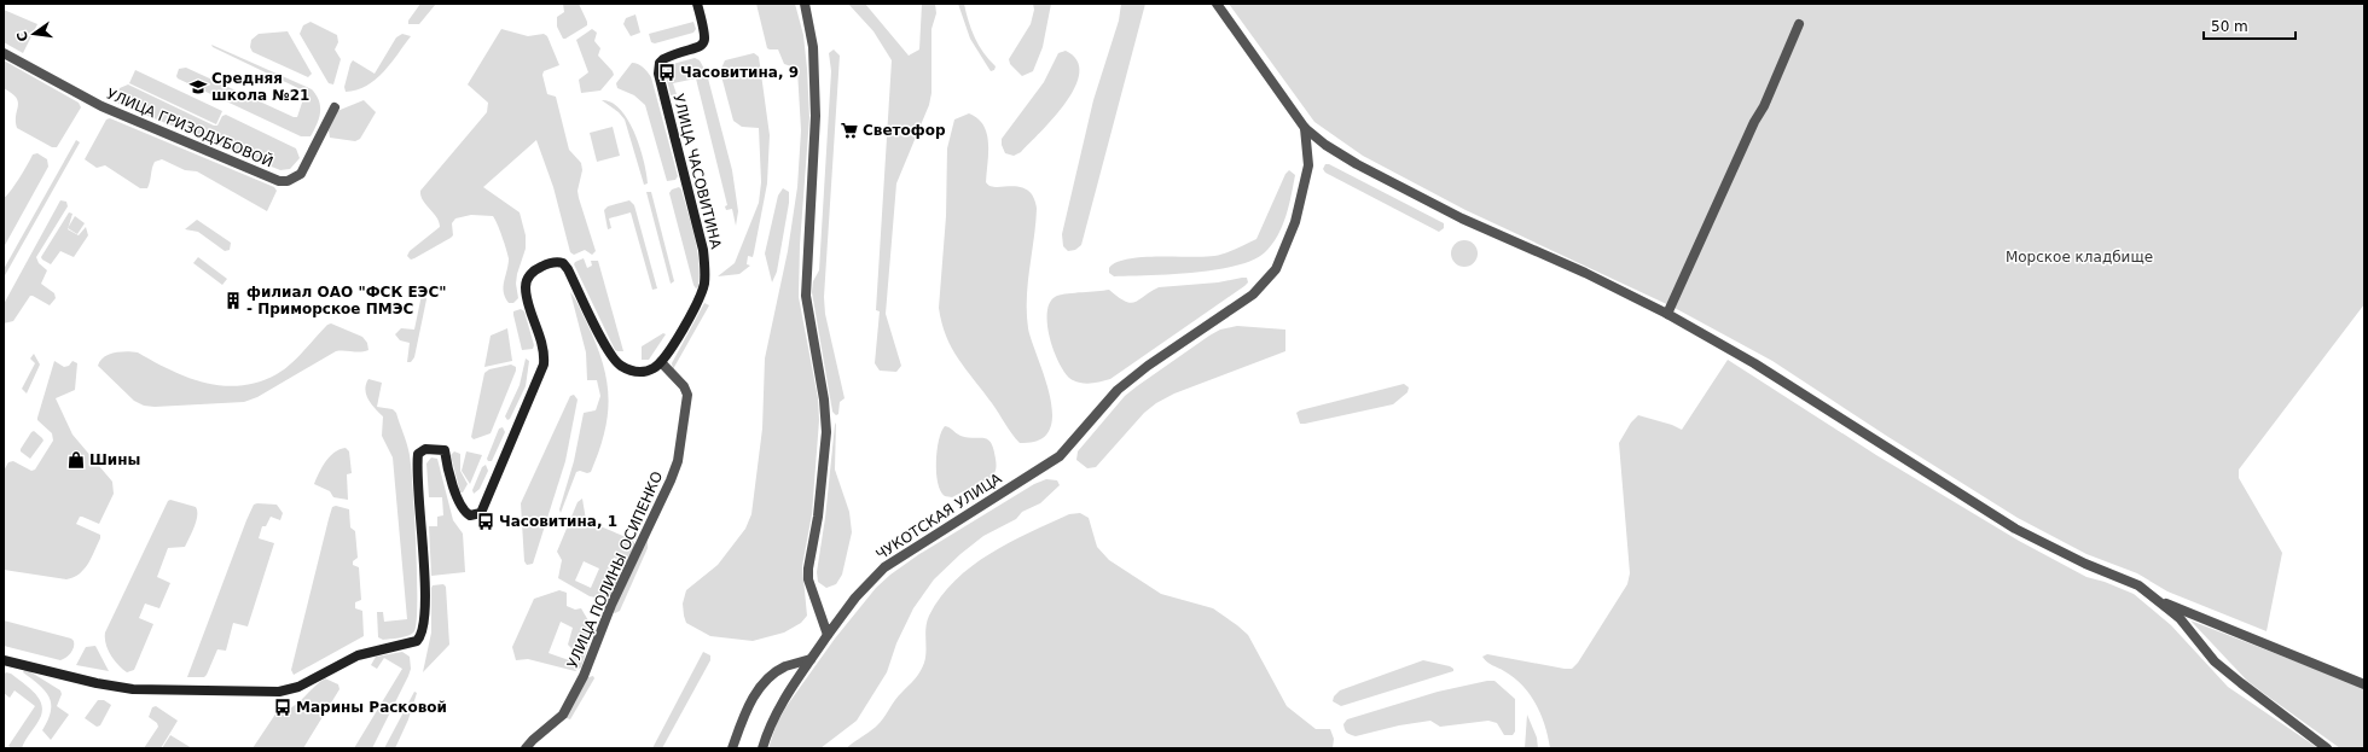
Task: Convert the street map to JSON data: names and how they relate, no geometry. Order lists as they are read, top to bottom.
{
  "streets": {
    "street": [
      "УЛИЦА ГРИЗОДУБОВОЙ",
      "УЛИЦА ЧАСОВИТИНА",
      "ЧУКОТСКАЯ УЛИЦА",
      "УЛИЦА ПОЛИНЫ ОСИПЕНКО"
    ]
  },
  "crossings": [
    ["УЛИЦА ЧАСОВИТИНА", "УЛИЦА ПОЛИНЫ ОСИПЕНКО"]
  ],
  "parks": ["Морское кладбище"],
  "places": {
    "bus stop": ["Часовитина, 9", "Часовитина, 1", "Марины Расковой"],
    "school or university": ["Средняя школа №21"],
    "supermarket": ["Светофор"],
    "building": ["филиал ОАО \"ФСК ЕЭС\" - Приморское ПМЭС"],
    "shop": ["Шины"]
  },
  "scale_bar": "50 m",
  "north": "left"
}
